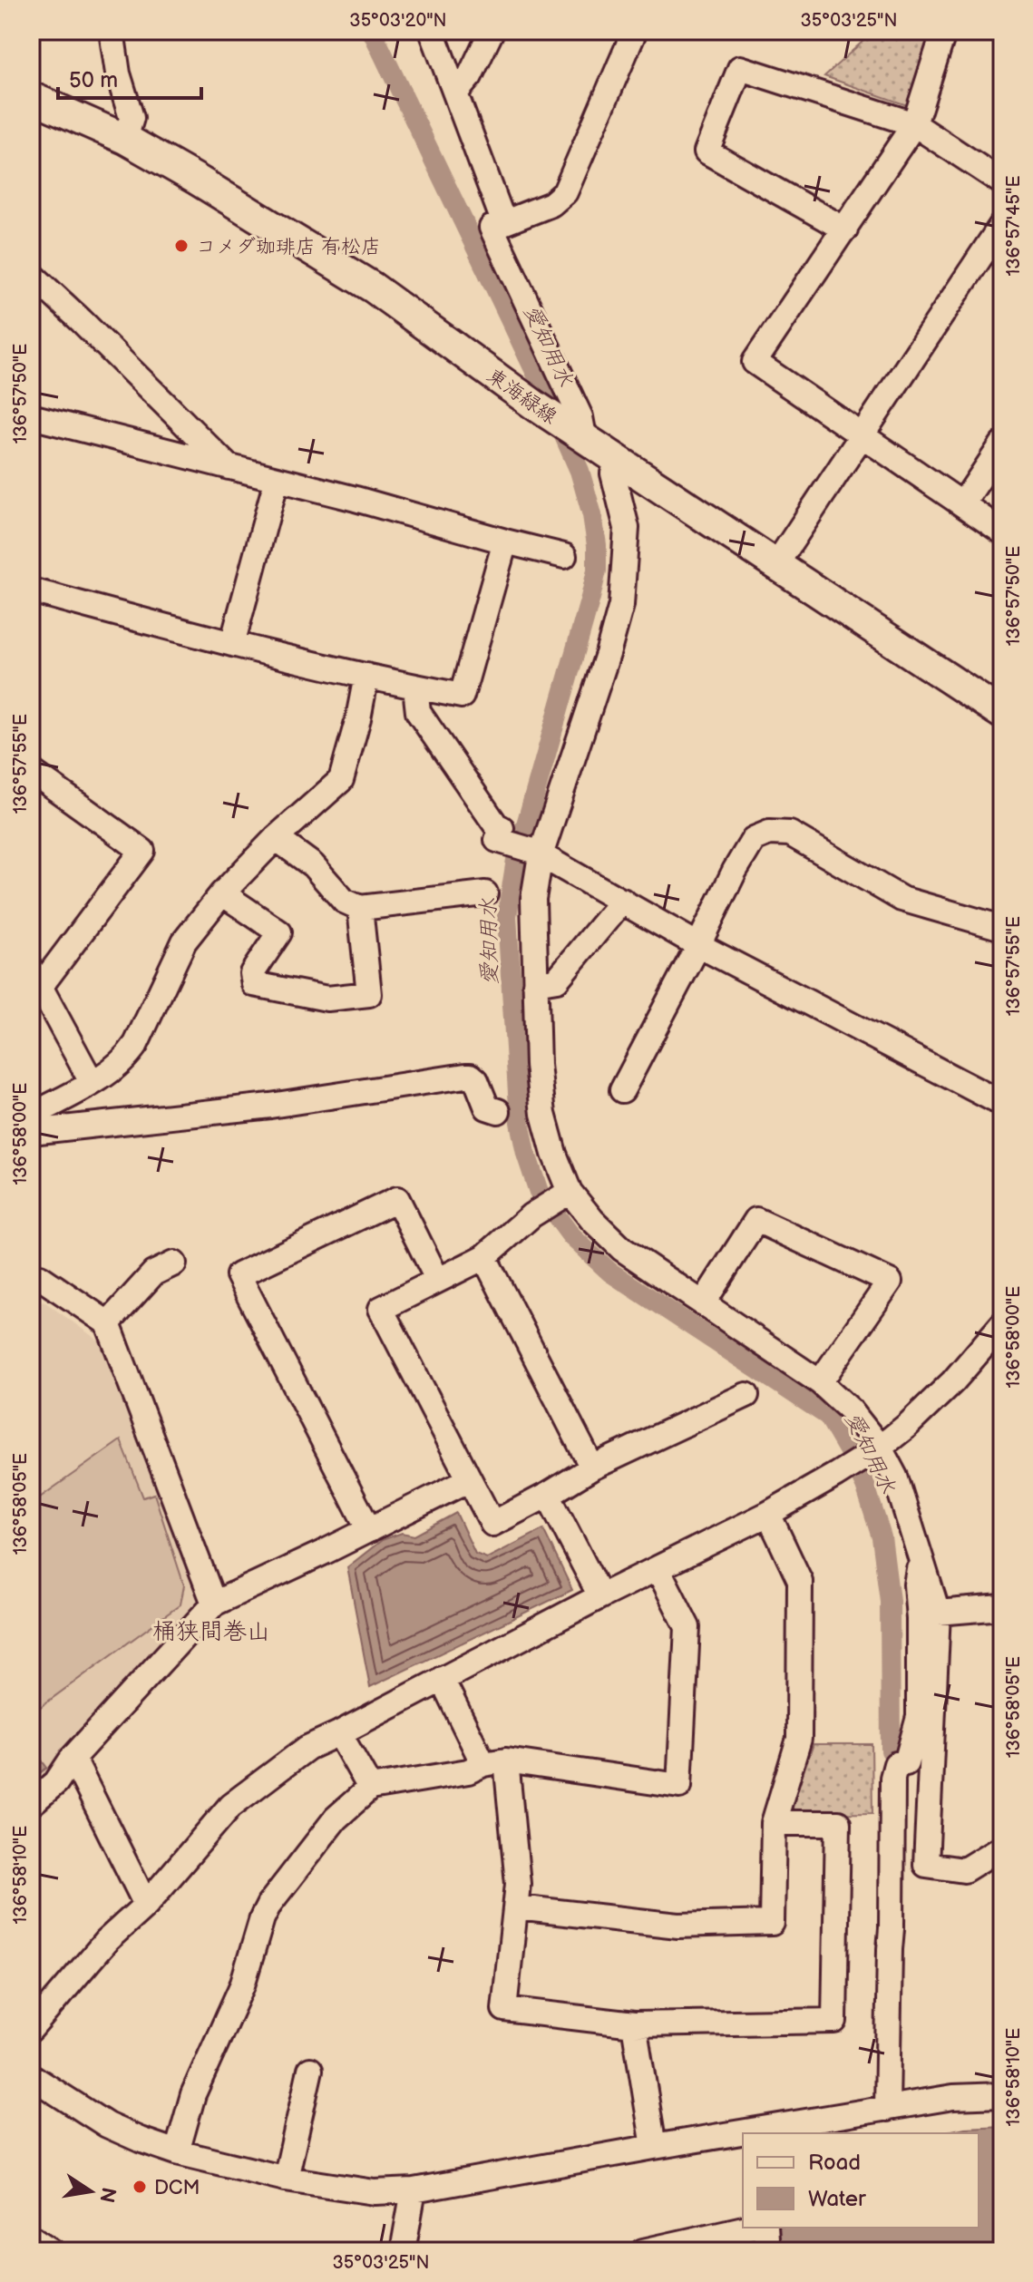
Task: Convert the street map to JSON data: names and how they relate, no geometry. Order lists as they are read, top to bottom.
{
  "streets": {
    "main road": ["東海緑線"]
  },
  "districts": ["桶狭間巻山"],
  "water": ["愛知用水"],
  "places": ["コメダ珈琲店 有松店", "DCM"],
  "legend": ["Road", "Water"],
  "scale_bar": "50 m",
  "north": "right",
  "coordinates": [
    "35°03'20\"N",
    "35°03'25\"N",
    "136°57'45\"E",
    "136°57'50\"E",
    "136°57'55\"E",
    "136°58'00\"E",
    "136°58'05\"E",
    "136°58'10\"E"
  ]
}
